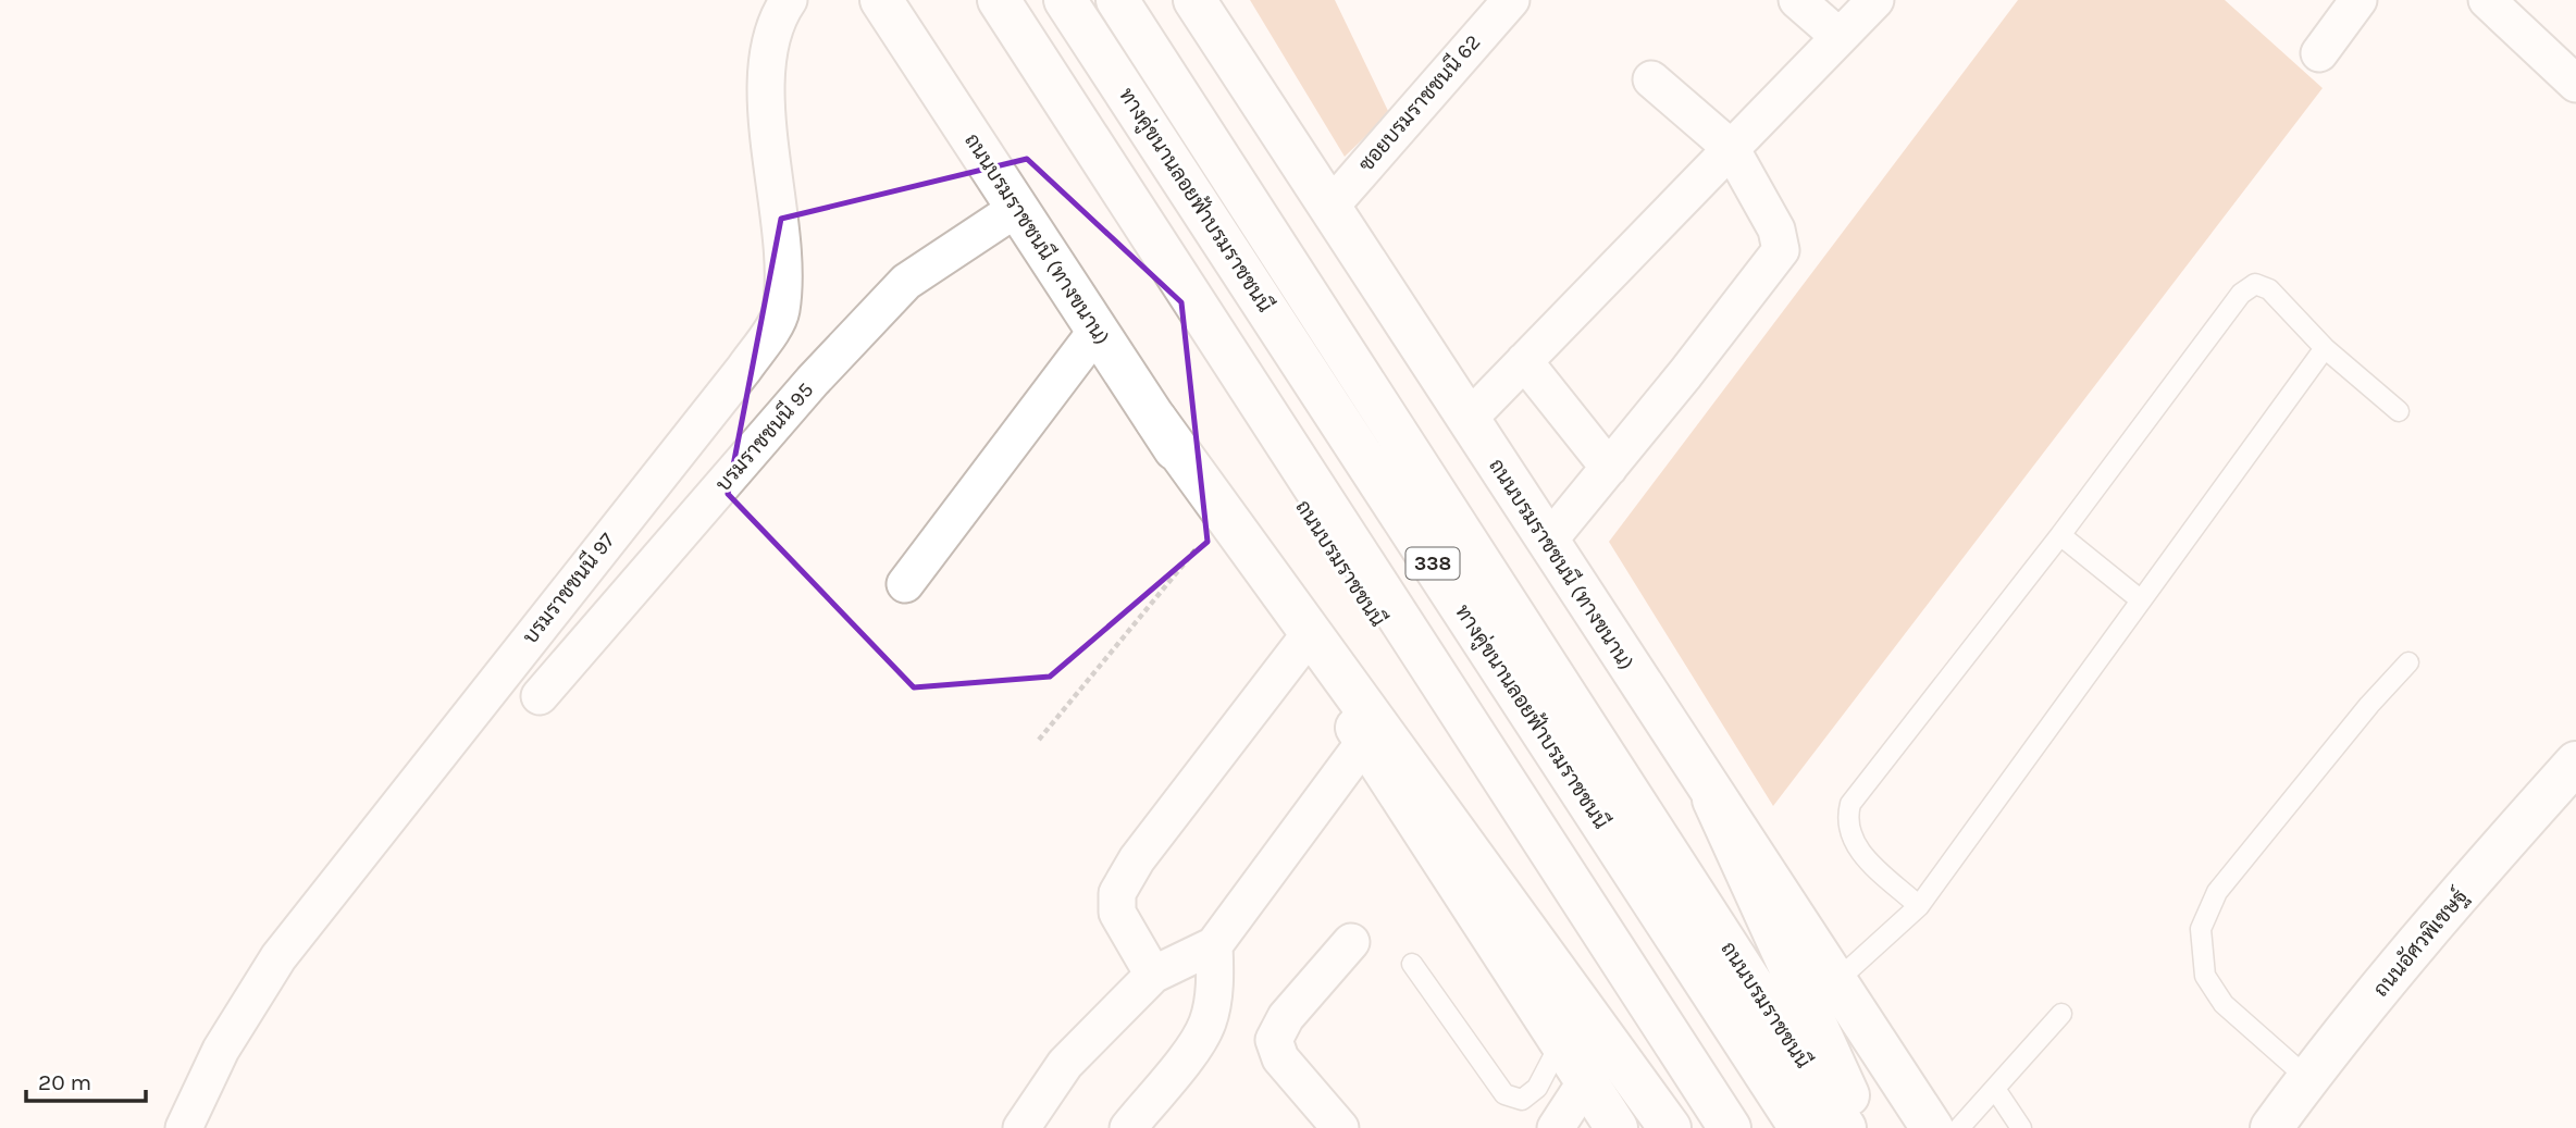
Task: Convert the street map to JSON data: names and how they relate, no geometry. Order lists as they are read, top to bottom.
{
  "streets": {
    "main road": [
      "ทางคู่ขนานลอยฟ้าบรมราชชนนี",
      "ถนนบรมราชชนนี (ทางขนาน)",
      "ถนนบรมราชชนนี",
      "338",
      "ถนนอัศวพิเชษฐ์"
    ],
    "street": ["ซอยบรมราชชนนี 62", "บรมราชชนนี 95", "บรมราชชนนี 97"]
  },
  "crossings": [
    ["ซอยบรมราชชนนี 62", "ถนนบรมราชชนนี (ทางขนาน)"],
    ["ถนนบรมราชชนนี (ทางขนาน)", "บรมราชชนนี 95"]
  ],
  "scale_bar": "20 m"
}
